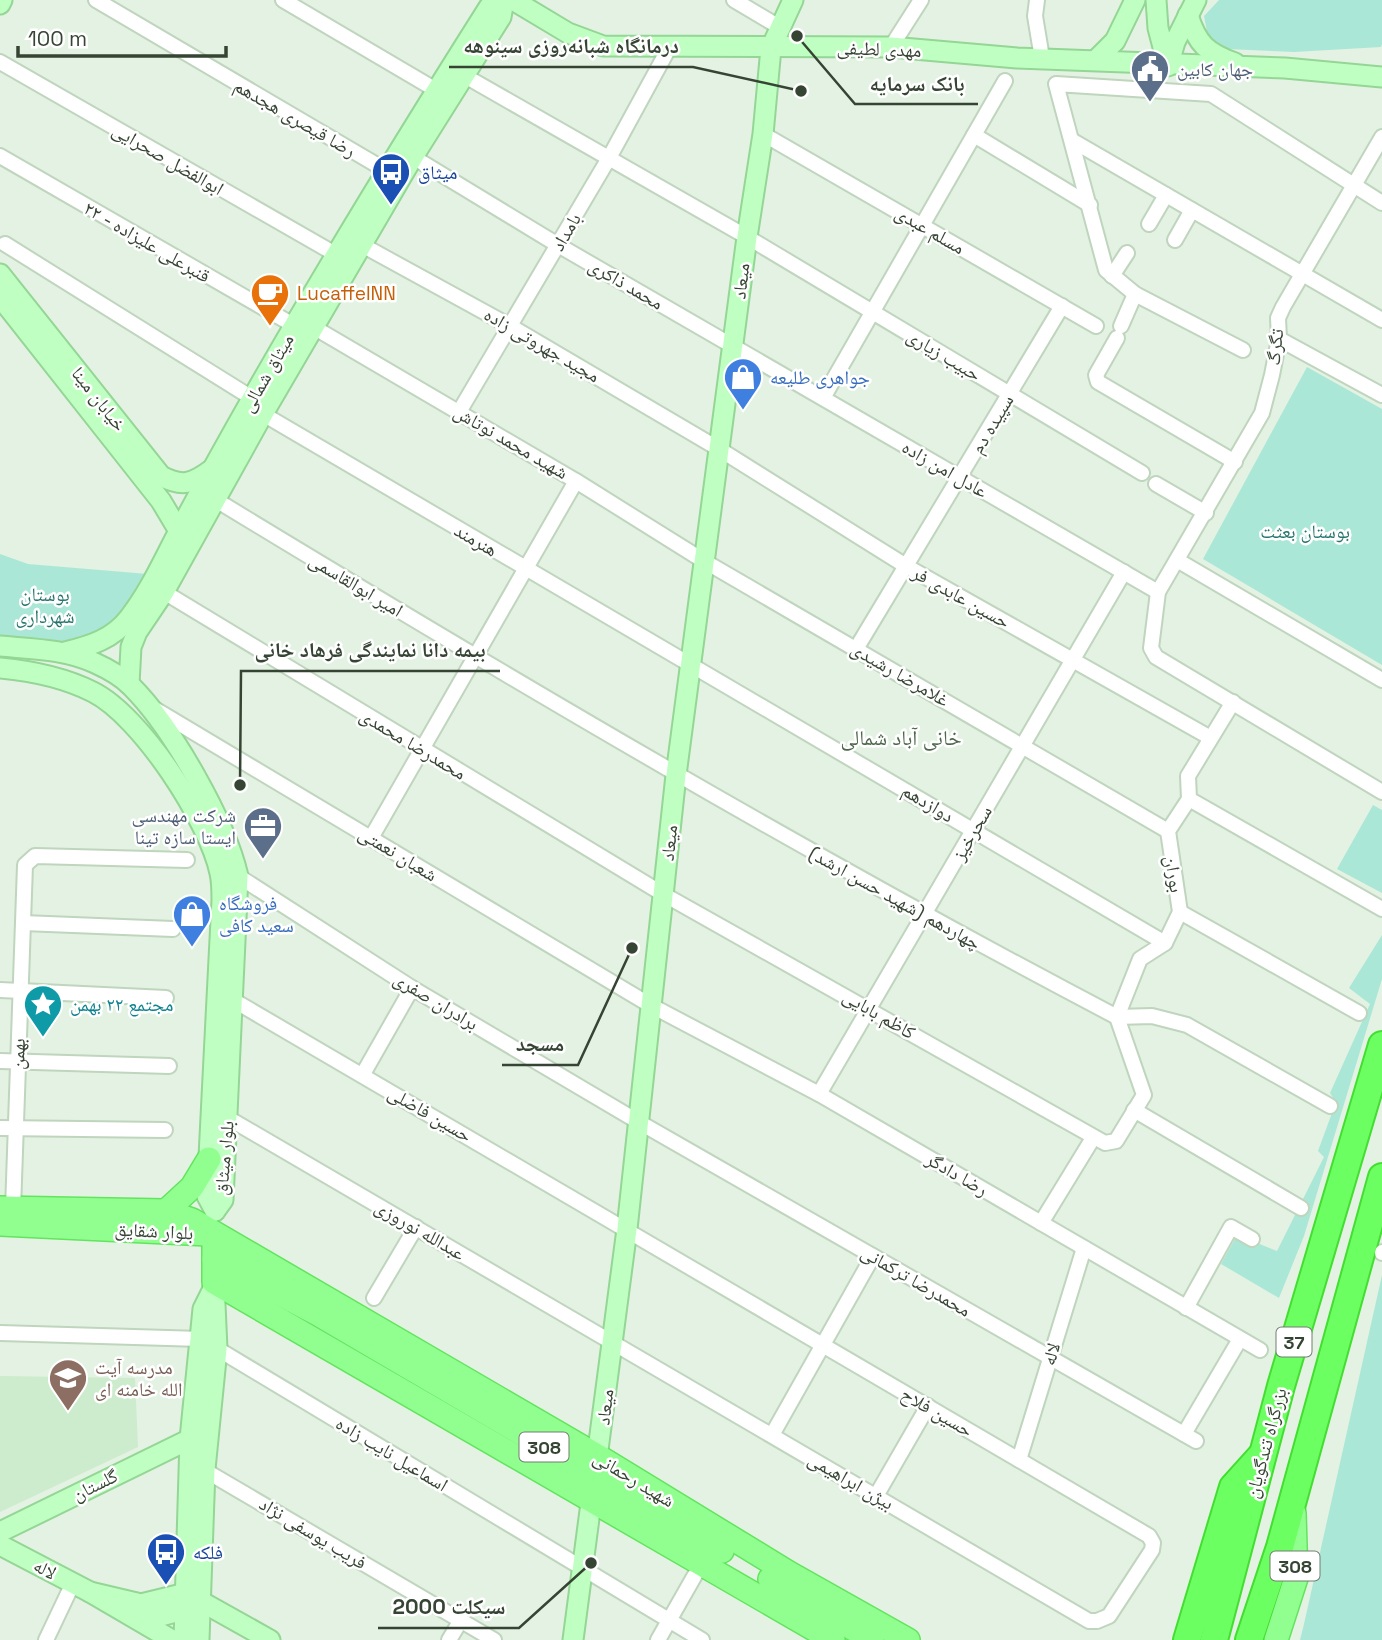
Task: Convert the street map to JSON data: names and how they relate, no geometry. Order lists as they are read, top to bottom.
{
  "streets": {
    "highway": ["37", "بزرگراه تندگویان"],
    "main road": [
      "مهدی لطیفی",
      "میعاد",
      "میثاق شمالی",
      "خیابان مینا",
      "بلوار میثاق",
      "بلوار شقایق",
      "لاله",
      "308",
      "شهید رحمانی",
      "گلستان"
    ],
    "street": [
      "رضا قیصری هجدهم",
      "ابوالفضل صحرایی",
      "مسلم عبدی",
      "بامداد",
      "قنبرعلی علیزاده - ۲۲",
      "محمد ذاکری",
      "مجید جهروتی زاده",
      "تگرگ",
      "حبیب زیاری",
      "سپیده دم",
      "شهید محمد نوتاش",
      "عادل امن زاده",
      "هنرمند",
      "امیر ابوالقاسمی",
      "حسین عابدی‌ فر",
      "غلامرضا رشیدی",
      "محمدرضا محمدی",
      "دوازدهم",
      "سحرخیز",
      "شعبان نعمتی",
      "بوران",
      "چهاردهم (شهید حسن ارشد)",
      "برادران صفری",
      "کاظم بابایی",
      "بهمن",
      "حسین فاضلی",
      "رضا دادگر",
      "عبدالله نوروزی",
      "محمدرضا ترکمانی",
      "حسین فلاح",
      "اسماعیل نایب زاده",
      "بیژن ابراهیمی",
      "فریب یوسفی نژاد"
    ]
  },
  "crossings": [
    ["مهدی لطیفی", "بامداد"],
    ["مهدی لطیفی", "میعاد"],
    ["رضا قیصری هجدهم", "میثاق شمالی"],
    ["ابوالفضل صحرایی", "میثاق شمالی"],
    ["مسلم عبدی", "میعاد"],
    ["مسلم عبدی", "سپیده دم"],
    ["بامداد", "محمد ذاکری"],
    ["بامداد", "مجید جهروتی زاده"],
    ["بامداد", "حبیب زیاری"],
    ["بامداد", "شهید محمد نوتاش"],
    ["قنبرعلی علیزاده - ۲۲", "میثاق شمالی"],
    ["میعاد", "محمد ذاکری"],
    ["میعاد", "مجید جهروتی زاده"],
    ["میعاد", "حبیب زیاری"],
    ["میعاد", "شهید محمد نوتاش"],
    ["میعاد", "عادل امن زاده"],
    ["میعاد", "هنرمند"],
    ["میعاد", "امیر ابوالقاسمی"],
    ["میعاد", "حسین عابدی‌ فر"],
    ["میعاد", "غلامرضا رشیدی"],
    ["میعاد", "محمدرضا محمدی"],
    ["میعاد", "دوازدهم"],
    ["میعاد", "شعبان نعمتی"],
    ["میعاد", "چهاردهم (شهید حسن ارشد)"],
    ["میعاد", "برادران صفری"],
    ["میعاد", "کاظم بابایی"],
    ["میعاد", "حسین فاضلی"],
    ["میعاد", "رضا دادگر"],
    ["میعاد", "عبدالله نوروزی"],
    ["میعاد", "محمدرضا ترکمانی"],
    ["میعاد", "حسین فلاح"],
    ["میعاد", "اسماعیل نایب زاده"],
    ["میعاد", "شهید رحمانی"],
    ["میعاد", "بیژن ابراهیمی"],
    ["محمد ذاکری", "میثاق شمالی"],
    ["محمد ذاکری", "عادل امن زاده"],
    ["مجید جهروتی زاده", "میثاق شمالی"],
    ["مجید جهروتی زاده", "حسین عابدی‌ فر"],
    ["حبیب زیاری", "میثاق شمالی"],
    ["حبیب زیاری", "سپیده دم"],
    ["میثاق شمالی", "خیابان مینا"],
    ["میثاق شمالی", "شهید محمد نوتاش"],
    ["میثاق شمالی", "هنرمند"],
    ["میثاق شمالی", "امیر ابوالقاسمی"],
    ["میثاق شمالی", "محمدرضا محمدی"],
    ["میثاق شمالی", "بلوار میثاق"],
    ["سپیده دم", "عادل امن زاده"],
    ["سپیده دم", "حسین عابدی‌ فر"],
    ["سپیده دم", "غلامرضا رشیدی"],
    ["شهید محمد نوتاش", "غلامرضا رشیدی"],
    ["عادل امن زاده", "سحرخیز"],
    ["هنرمند", "دوازدهم"],
    ["امیر ابوالقاسمی", "چهاردهم (شهید حسن ارشد)"],
    ["حسین عابدی‌ فر", "سحرخیز"],
    ["حسین عابدی‌ فر", "بوران"],
    ["غلامرضا رشیدی", "سحرخیز"],
    ["غلامرضا رشیدی", "بوران"],
    ["محمدرضا محمدی", "کاظم بابایی"],
    ["دوازدهم", "سحرخیز"],
    ["دوازدهم", "بوران"],
    ["سحرخیز", "چهاردهم (شهید حسن ارشد)"],
    ["سحرخیز", "کاظم بابایی"],
    ["سحرخیز", "رضا دادگر"],
    ["شعبان نعمتی", "بلوار میثاق"],
    ["شعبان نعمتی", "رضا دادگر"],
    ["بوران", "چهاردهم (شهید حسن ارشد)"],
    ["برادران صفری", "بلوار میثاق"],
    ["برادران صفری", "محمدرضا ترکمانی"],
    ["بهمن", "بلوار شقایق"],
    ["حسین فاضلی", "بلوار میثاق"],
    ["حسین فاضلی", "حسین فلاح"],
    ["بلوار میثاق", "عبدالله نوروزی"],
    ["بلوار میثاق", "بلوار شقایق"],
    ["بلوار میثاق", "شهید رحمانی"],
    ["رضا دادگر", "محمدرضا ترکمانی"],
    ["رضا دادگر", "لاله"],
    ["عبدالله نوروزی", "بیژن ابراهیمی"],
    ["بلوار شقایق", "شهید رحمانی"],
    ["محمدرضا ترکمانی", "لاله"],
    ["لاله", "حسین فلاح"],
    ["حسین فلاح", "بیژن ابراهیمی"],
    ["بزرگراه تندگویان", "308"]
  ],
  "districts": ["خانی آباد شمالی"],
  "parks": ["بوستان بعثت", "بوستان شهرداری"],
  "places": {
    "other": [
      "بانک سرمایه",
      "درمانگاه شبانه‌روزی سینوهه",
      "بیمه دانا نمایندگی فرهاد خانی",
      "مسجد",
      "سیکلت 2000"
    ],
    "public building": ["جهان کابین"],
    "bus stop": ["میثاق", "فلکه"],
    "cafe": ["LucaffeINN"],
    "shop": ["جواهری طلیعه", "فروشگاه سعید کافی"],
    "office": ["شرکت مهندسی ایستا سازه تینا"],
    "place": ["مجتمع ۲۲ بهمن"],
    "school or university": ["مدرسه آیت الله خامنه ای"]
  },
  "scale_bar": "100 m"
}
